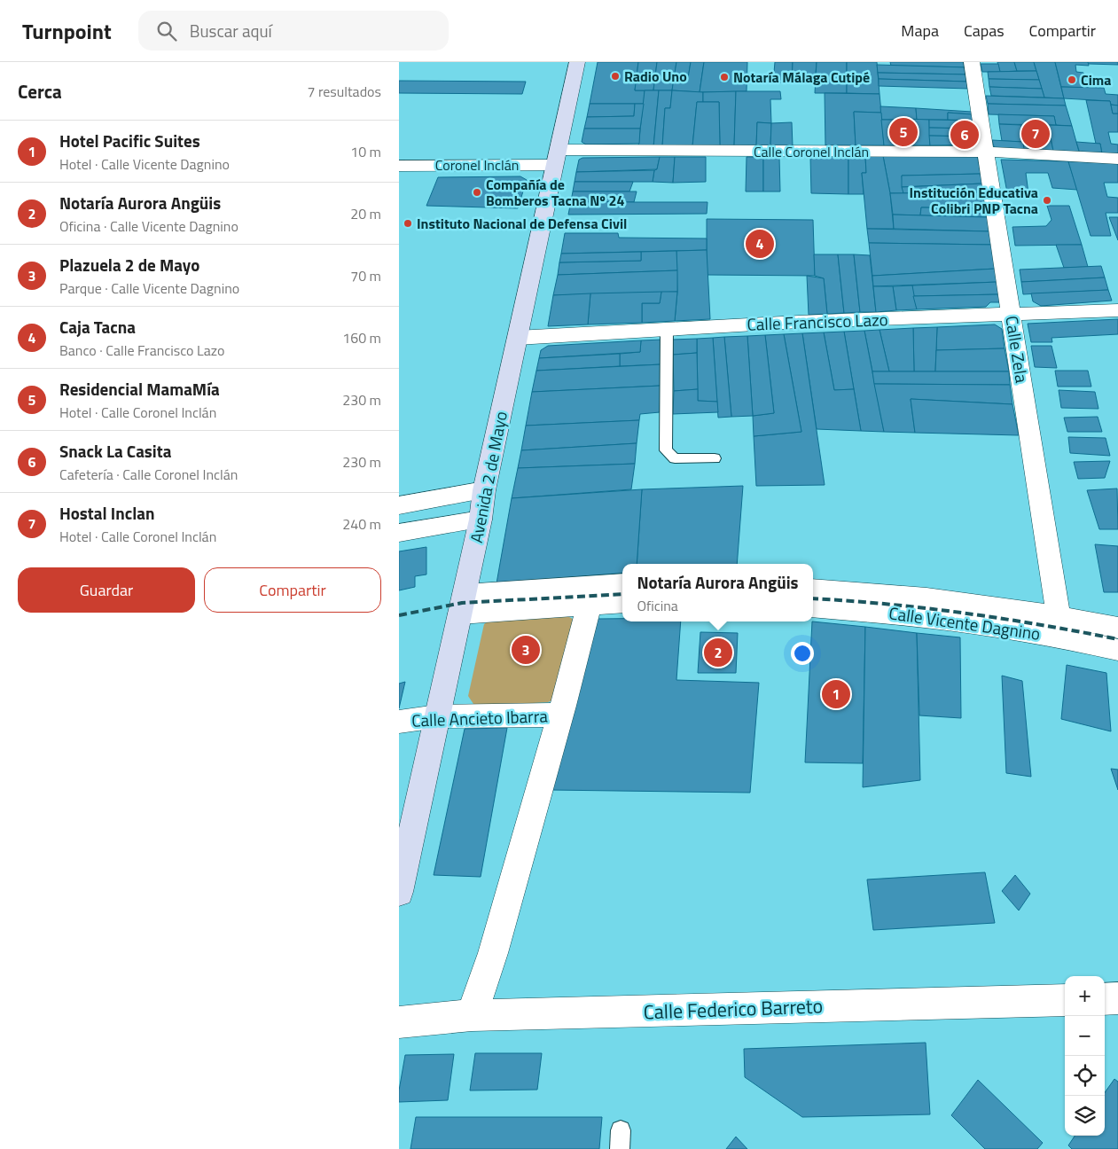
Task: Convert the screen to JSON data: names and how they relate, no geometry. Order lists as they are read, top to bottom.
{
  "streets": {
    "street": [
      "Calle Coronel Inclán",
      "Coronel Inclán",
      "Calle Francisco Lazo",
      "Calle Zela",
      "Avenida 2 de Mayo",
      "Calle Vicente Dagnino",
      "Calle Ancieto Ibarra",
      "Calle Federico Barreto"
    ]
  },
  "crossings": [
    ["Calle Coronel Inclán", "Coronel Inclán"],
    ["Calle Coronel Inclán", "Calle Zela"],
    ["Calle Coronel Inclán", "Avenida 2 de Mayo"],
    ["Coronel Inclán", "Avenida 2 de Mayo"],
    ["Calle Francisco Lazo", "Calle Zela"],
    ["Calle Francisco Lazo", "Avenida 2 de Mayo"],
    ["Calle Zela", "Calle Vicente Dagnino"],
    ["Avenida 2 de Mayo", "Calle Ancieto Ibarra"]
  ],
  "places": [
    "Radio Uno",
    "Notaría Málaga Cutipé",
    "Cima",
    "Compañía de Bomberos Tacna Nº 24",
    "Institución Educativa Colibri PNP Tacna",
    "Instituto Nacional de Defensa Civil"
  ],
  "page": {
    "header": "Turnpoint",
    "search": "Buscar aquí",
    "nav": ["Mapa", "Capas", "Compartir"],
    "heading": ["Cerca", "7 resultados"],
    "pins": [
      "5",
      "7",
      "6",
      "4",
      "3",
      "2",
      "1"
    ],
    "list": [
      {
        "mark": "1",
        "name": "Hotel Pacific Suites",
        "note": "Hotel · Calle Vicente Dagnino",
        "value": "10 m"
      },
      {
        "mark": "2",
        "name": "Notaría Aurora Angüis",
        "note": "Oficina · Calle Vicente Dagnino",
        "value": "20 m"
      },
      {
        "mark": "3",
        "name": "Plazuela 2 de Mayo",
        "note": "Parque · Calle Vicente Dagnino",
        "value": "70 m"
      },
      {
        "mark": "4",
        "name": "Caja Tacna",
        "note": "Banco · Calle Francisco Lazo",
        "value": "160 m"
      },
      {
        "mark": "5",
        "name": "Residencial MamaMía",
        "note": "Hotel · Calle Coronel Inclán",
        "value": "230 m"
      },
      {
        "mark": "6",
        "name": "Snack La Casita",
        "note": "Cafetería · Calle Coronel Inclán",
        "value": "230 m"
      },
      {
        "mark": "7",
        "name": "Hostal Inclan",
        "note": "Hotel · Calle Coronel Inclán",
        "value": "240 m"
      }
    ],
    "buttons": ["Guardar", "Compartir"],
    "popup": ["Notaría Aurora Angüis", "Oficina"],
    "map_buttons": ["+", "−"]
  }
}
